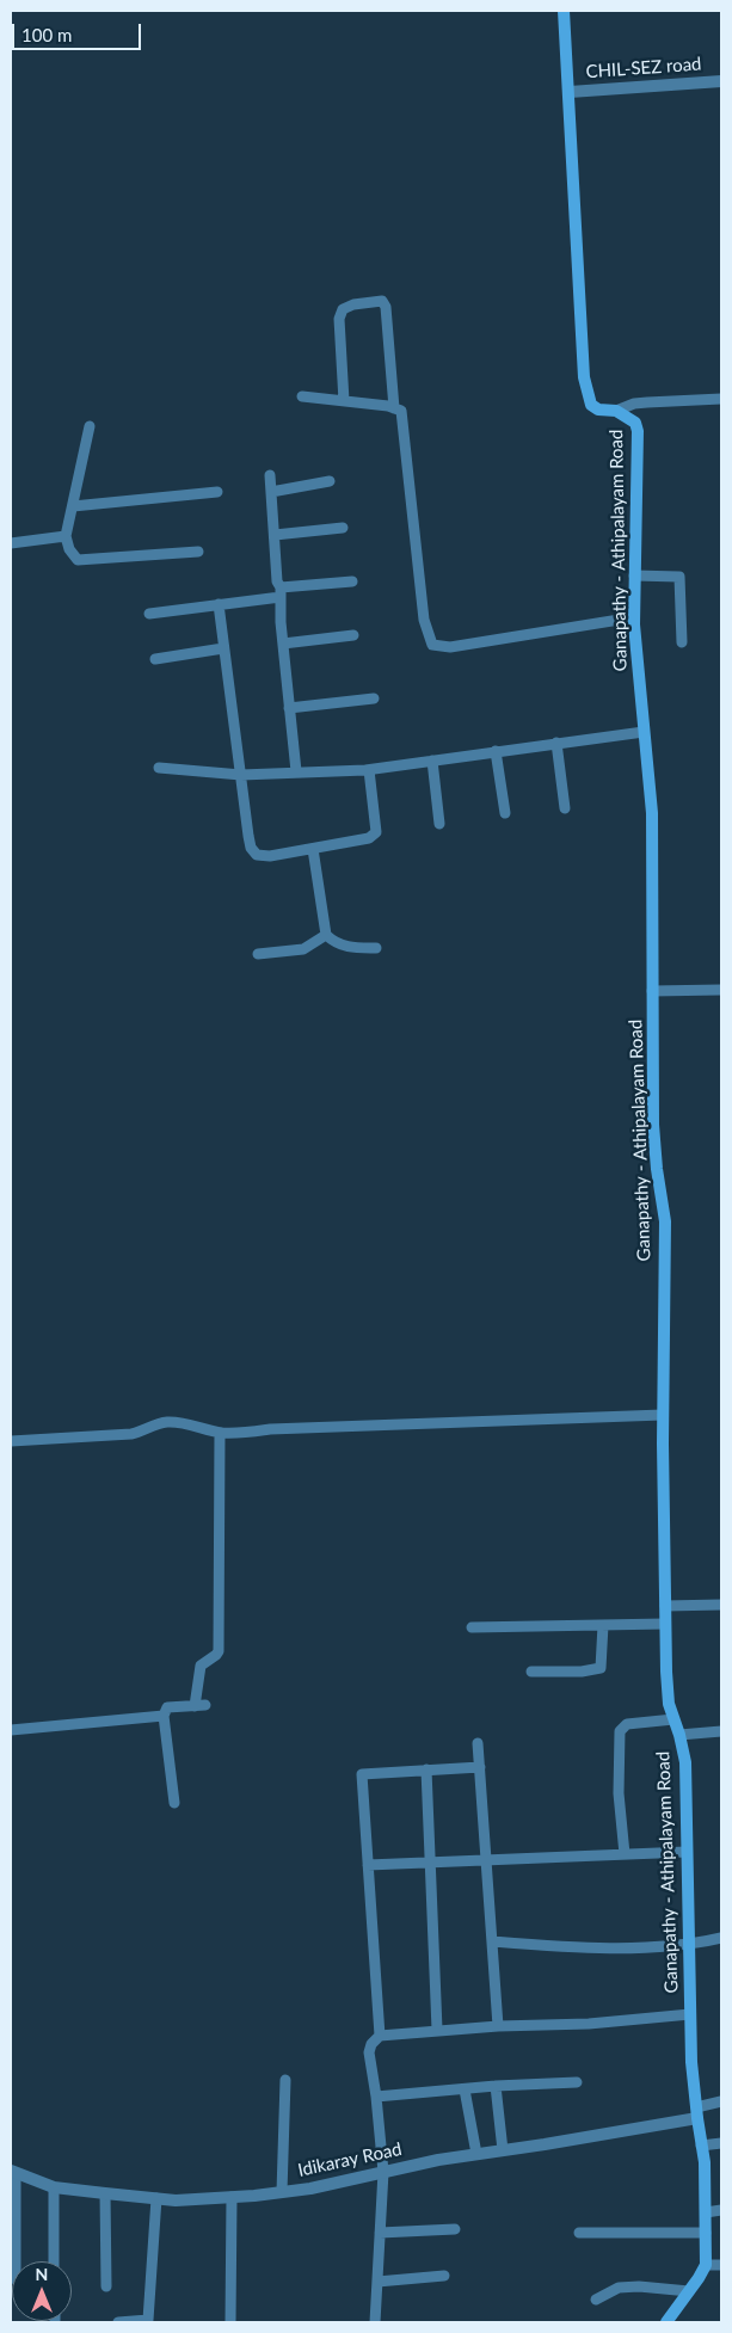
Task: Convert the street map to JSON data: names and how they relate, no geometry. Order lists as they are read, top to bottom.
{
  "streets": {
    "main road": ["Ganapathy - Athipalayam Road"],
    "street": ["CHIL-SEZ road", "Idikaray Road"]
  },
  "crossings": [
    ["CHIL-SEZ road", "Ganapathy - Athipalayam Road"],
    ["Ganapathy - Athipalayam Road", "Idikaray Road"]
  ],
  "scale_bar": "100 m",
  "north": "top"
}
